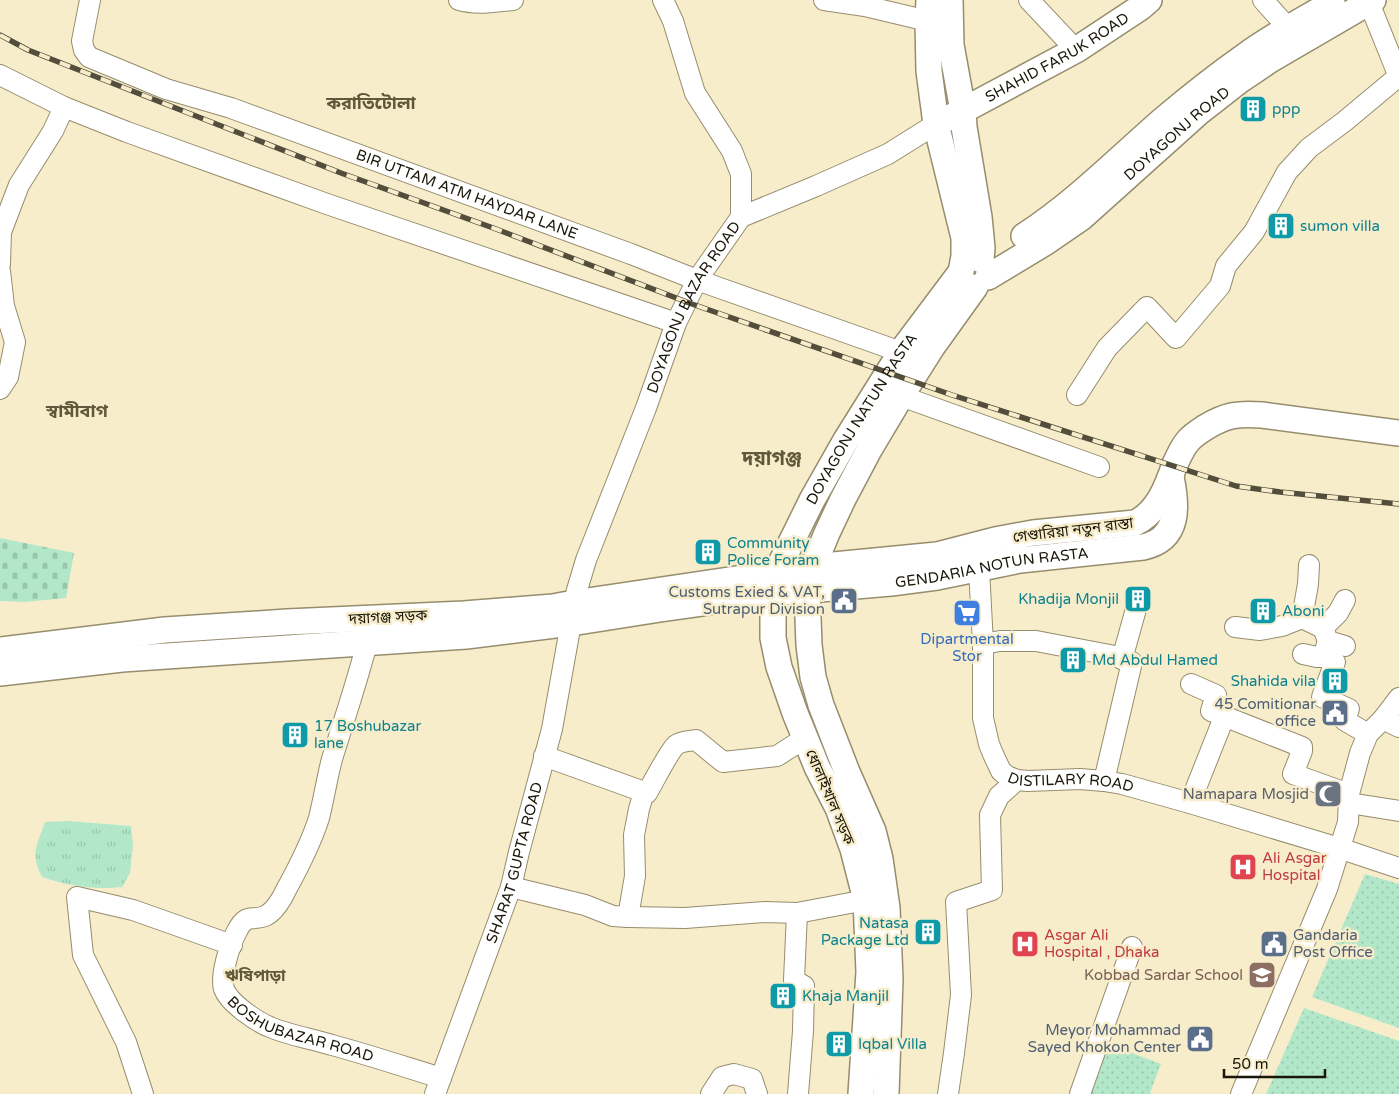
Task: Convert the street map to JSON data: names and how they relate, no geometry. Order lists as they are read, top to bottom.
{
  "streets": {
    "main road": [
      "SHAHID FARUK ROAD",
      "DOYAGONJ ROAD",
      "DOYAGONJ NATUN RASTA",
      "গেণ্ডারিয়া নতুন রাস্তা",
      "GENDARIA NOTUN RASTA",
      "দয়াগঞ্জ সড়ক",
      "ধোলাইখাল সড়ক"
    ],
    "street": [
      "BIR UTTAM ATM HAYDAR LANE",
      "DOYAGONJ BAZAR ROAD",
      "DISTILARY ROAD",
      "SHARAT GUPTA ROAD",
      "BOSHUBAZAR ROAD"
    ]
  },
  "crossings": [
    ["SHAHID FARUK ROAD", "DOYAGONJ BAZAR ROAD"],
    ["DOYAGONJ ROAD", "DOYAGONJ NATUN RASTA"],
    ["BIR UTTAM ATM HAYDAR LANE", "DOYAGONJ BAZAR ROAD"],
    ["BIR UTTAM ATM HAYDAR LANE", "DOYAGONJ NATUN RASTA"],
    ["DOYAGONJ BAZAR ROAD", "দয়াগঞ্জ সড়ক"],
    ["DOYAGONJ BAZAR ROAD", "SHARAT GUPTA ROAD"],
    ["DOYAGONJ NATUN RASTA", "গেণ্ডারিয়া নতুন রাস্তা"],
    ["DOYAGONJ NATUN RASTA", "GENDARIA NOTUN RASTA"],
    ["DOYAGONJ NATUN RASTA", "দয়াগঞ্জ সড়ক"],
    ["DOYAGONJ NATUN RASTA", "ধোলাইখাল সড়ক"],
    ["গেণ্ডারিয়া নতুন রাস্তা", "GENDARIA NOTUN RASTA"],
    ["গেণ্ডারিয়া নতুন রাস্তা", "দয়াগঞ্জ সড়ক"],
    ["গেণ্ডারিয়া নতুন রাস্তা", "ধোলাইখাল সড়ক"],
    ["GENDARIA NOTUN RASTA", "দয়াগঞ্জ সড়ক"],
    ["GENDARIA NOTUN RASTA", "DISTILARY ROAD"],
    ["GENDARIA NOTUN RASTA", "ধোলাইখাল সড়ক"],
    ["দয়াগঞ্জ সড়ক", "ধোলাইখাল সড়ক"],
    ["দয়াগঞ্জ সড়ক", "SHARAT GUPTA ROAD"],
    ["দয়াগঞ্জ সড়ক", "BOSHUBAZAR ROAD"],
    ["SHARAT GUPTA ROAD", "BOSHUBAZAR ROAD"]
  ],
  "districts": [
    "করাতিটোলা",
    "স্বামীবাগ",
    "দয়াগঞ্জ",
    "ঋষিপাড়া"
  ],
  "places": {
    "building": [
      "ppp",
      "sumon villa",
      "Community Police Foram",
      "Khadija Monjil",
      "Aboni",
      "Md Abdul Hamed",
      "Shahida vila",
      "17 Boshubazar lane",
      "Natasa Package Ltd",
      "Khaja Manjil",
      "Iqbal Villa"
    ],
    "public building": [
      "Customs Exied & VAT, Sutrapur Division",
      "45 Comitionar office",
      "Gandaria Post Office",
      "Meyor Mohammad Sayed Khokon Center"
    ],
    "supermarket": ["Dipartmental Stor"],
    "mosque": ["Namapara Mosjid"],
    "hospital": ["Ali Asgar Hospital", "Asgar Ali Hospital , Dhaka"],
    "school or university": ["Kobbad Sardar School"]
  },
  "scale_bar": "50 m"
}
